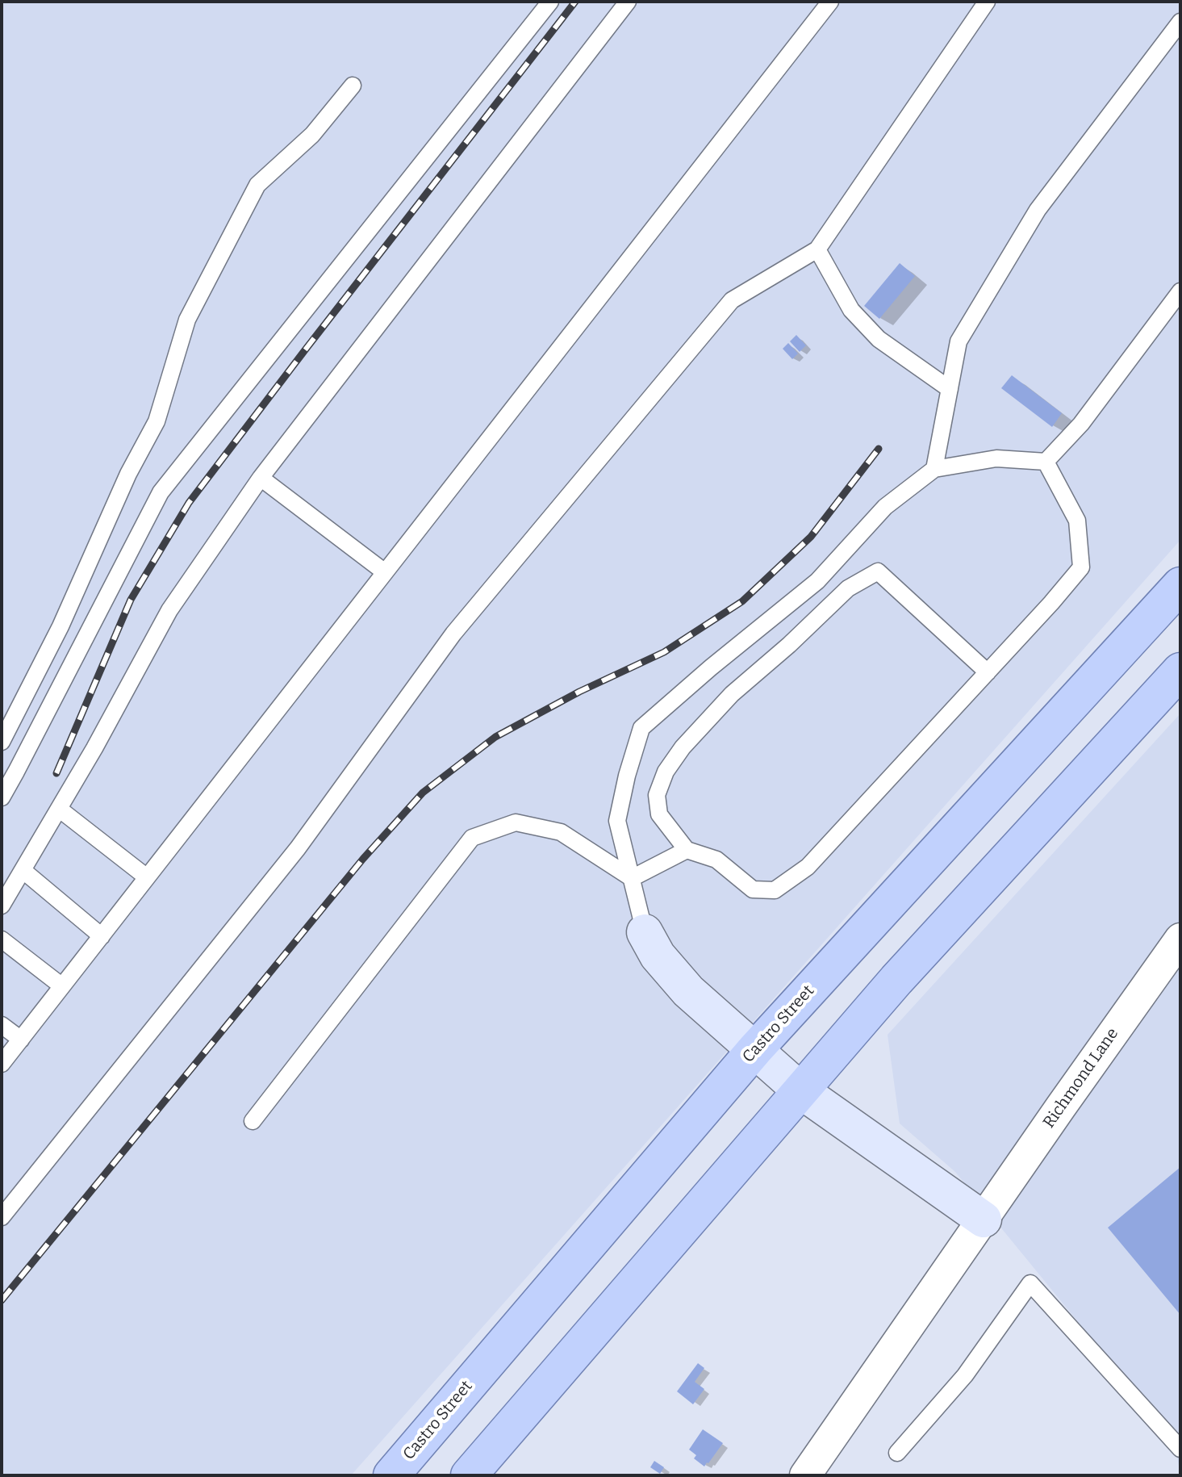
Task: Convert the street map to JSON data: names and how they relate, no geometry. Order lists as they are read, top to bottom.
{
  "streets": {
    "main road": ["Castro Street"],
    "street": ["Richmond Lane"]
  }
}
